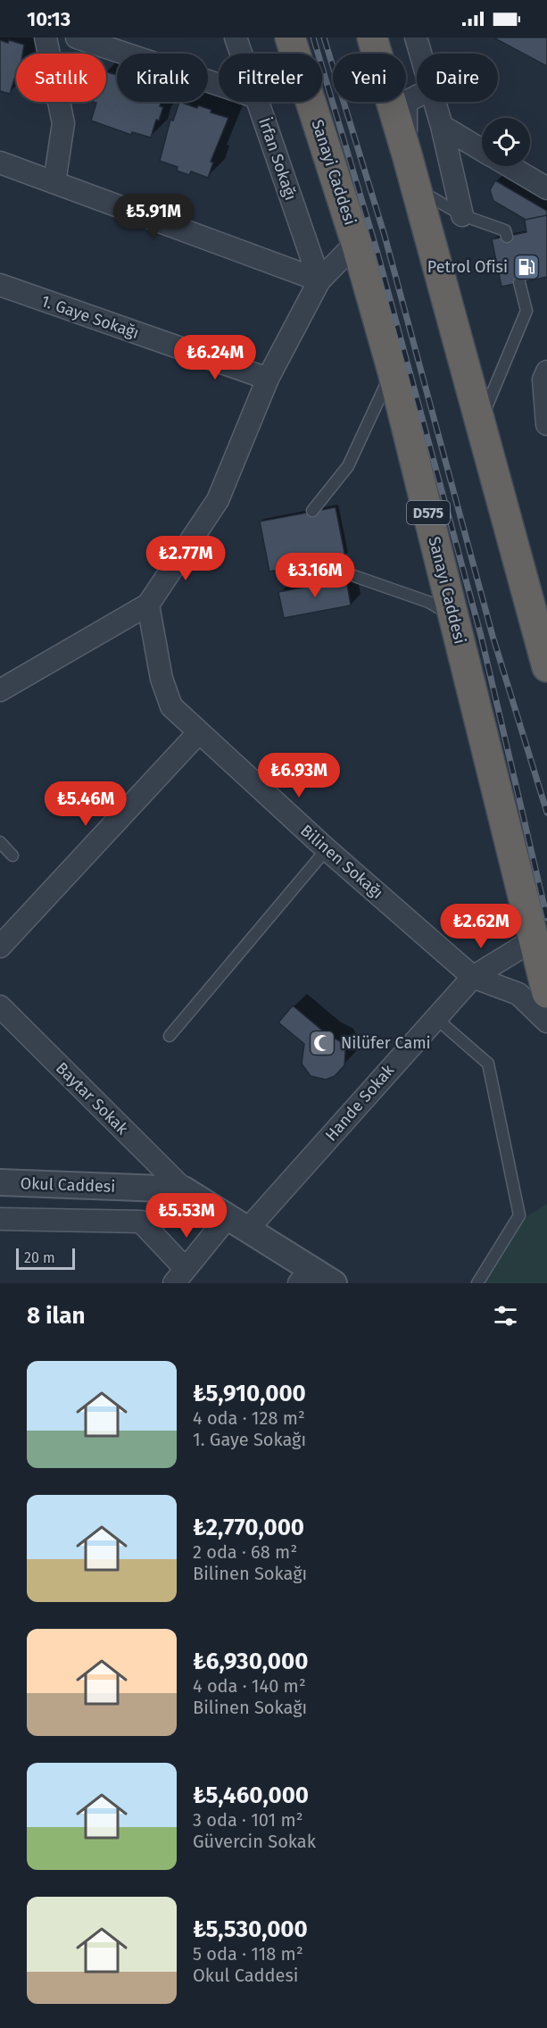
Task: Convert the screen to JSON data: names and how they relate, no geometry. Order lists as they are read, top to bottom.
{
  "streets": {
    "highway": ["Sanayi Caddesi", "D575"],
    "street": [
      "İrfan Sokağı",
      "1. Gaye Sokağı",
      "Bilinen Sokağı",
      "Baytar Sokak",
      "Hande Sokak",
      "Okul Caddesi"
    ]
  },
  "crossings": [
    ["Sanayi Caddesi", "Hande Sokak"],
    ["Bilinen Sokağı", "Hande Sokak"],
    ["Baytar Sokak", "Okul Caddesi"]
  ],
  "places": {
    "fuel station": ["Petrol Ofisi"],
    "mosque": ["Nilüfer Cami"]
  },
  "scale_bar": "20 m",
  "page": {
    "status": "10:13",
    "chip": [
      "Satılık",
      "Kiralık",
      "Filtreler",
      "Yeni",
      "Daire"
    ],
    "price": [
      "₺5.91M",
      "₺6.24M",
      "₺2.77M",
      "₺3.16M",
      "₺6.93M",
      "₺5.46M",
      "₺2.62M",
      "₺5.53M"
    ],
    "scale": "20 m",
    "heading": "8 ilan",
    "list": [
      {
        "name": "₺5,910,000",
        "note": "4 oda · 128 m² · 1. Gaye Sokağı"
      },
      {
        "name": "₺2,770,000",
        "note": "2 oda · 68 m² · Bilinen Sokağı"
      },
      {
        "name": "₺6,930,000",
        "note": "4 oda · 140 m² · Bilinen Sokağı"
      },
      {
        "name": "₺5,460,000",
        "note": "3 oda · 101 m² · Güvercin Sokak"
      },
      {
        "name": "₺5,530,000",
        "note": "5 oda · 118 m² · Okul Caddesi"
      }
    ]
  }
}
